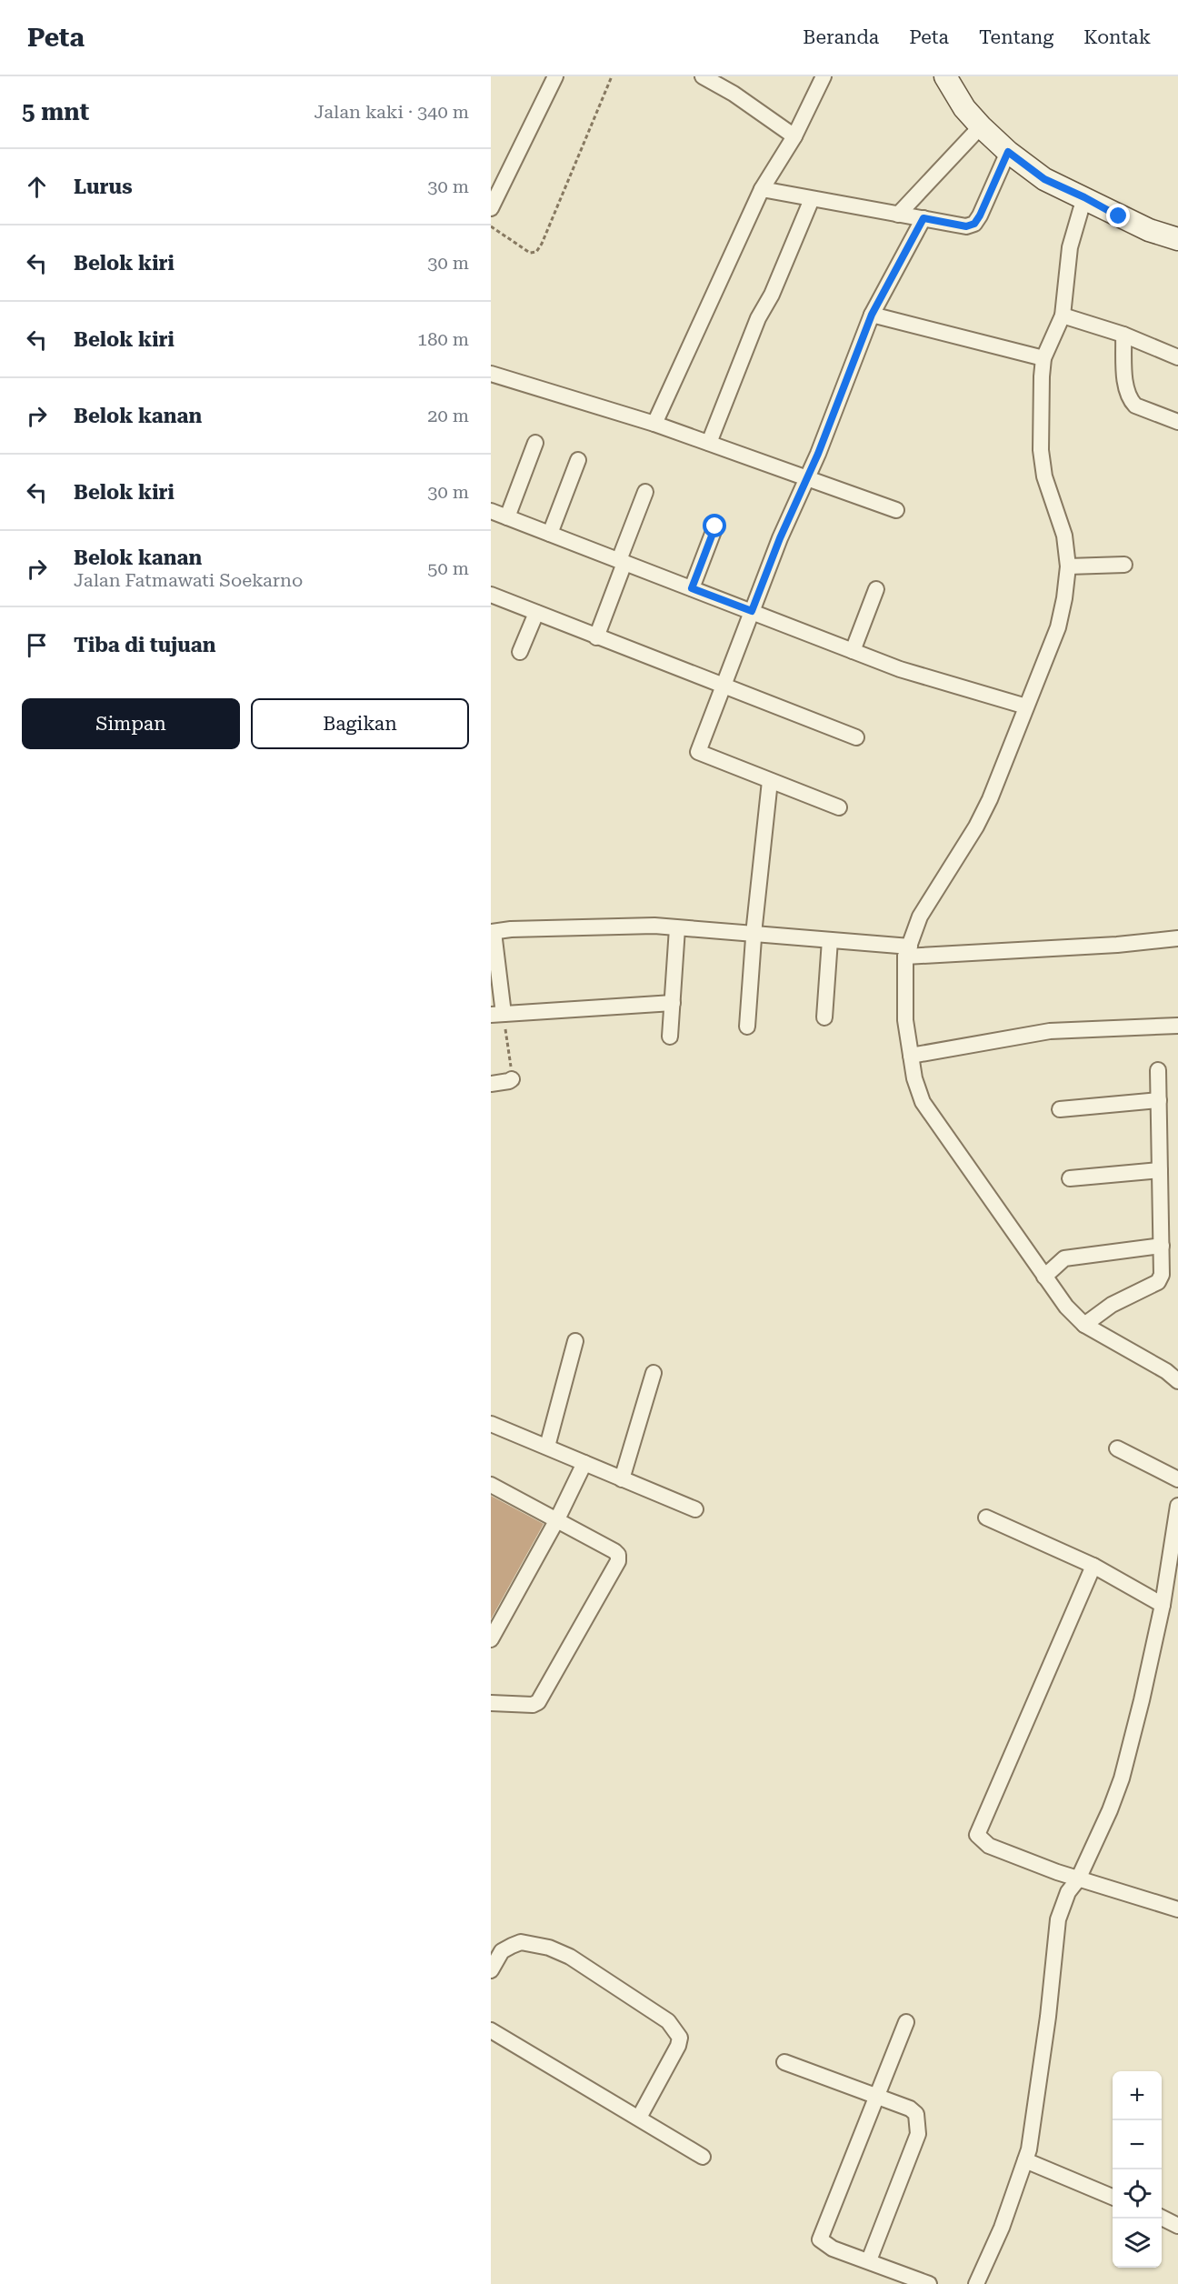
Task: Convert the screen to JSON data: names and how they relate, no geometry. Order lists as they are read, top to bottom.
{
  "page": {
    "header": "Peta",
    "nav": [
      "Beranda",
      "Peta",
      "Tentang",
      "Kontak"
    ],
    "heading": ["5 mnt", "Jalan kaki · 340 m"],
    "list": [
      ["Lurus", "30 m"],
      ["Belok kiri", "30 m"],
      ["Belok kiri", "180 m"],
      ["Belok kanan", "20 m"],
      ["Belok kiri", "30 m"],
      ["Belok kanan", "Jalan Fatmawati Soekarno", "50 m"],
      "Tiba di tujuan"
    ],
    "buttons": ["Simpan", "Bagikan"],
    "map_buttons": ["+", "−"]
  }
}
